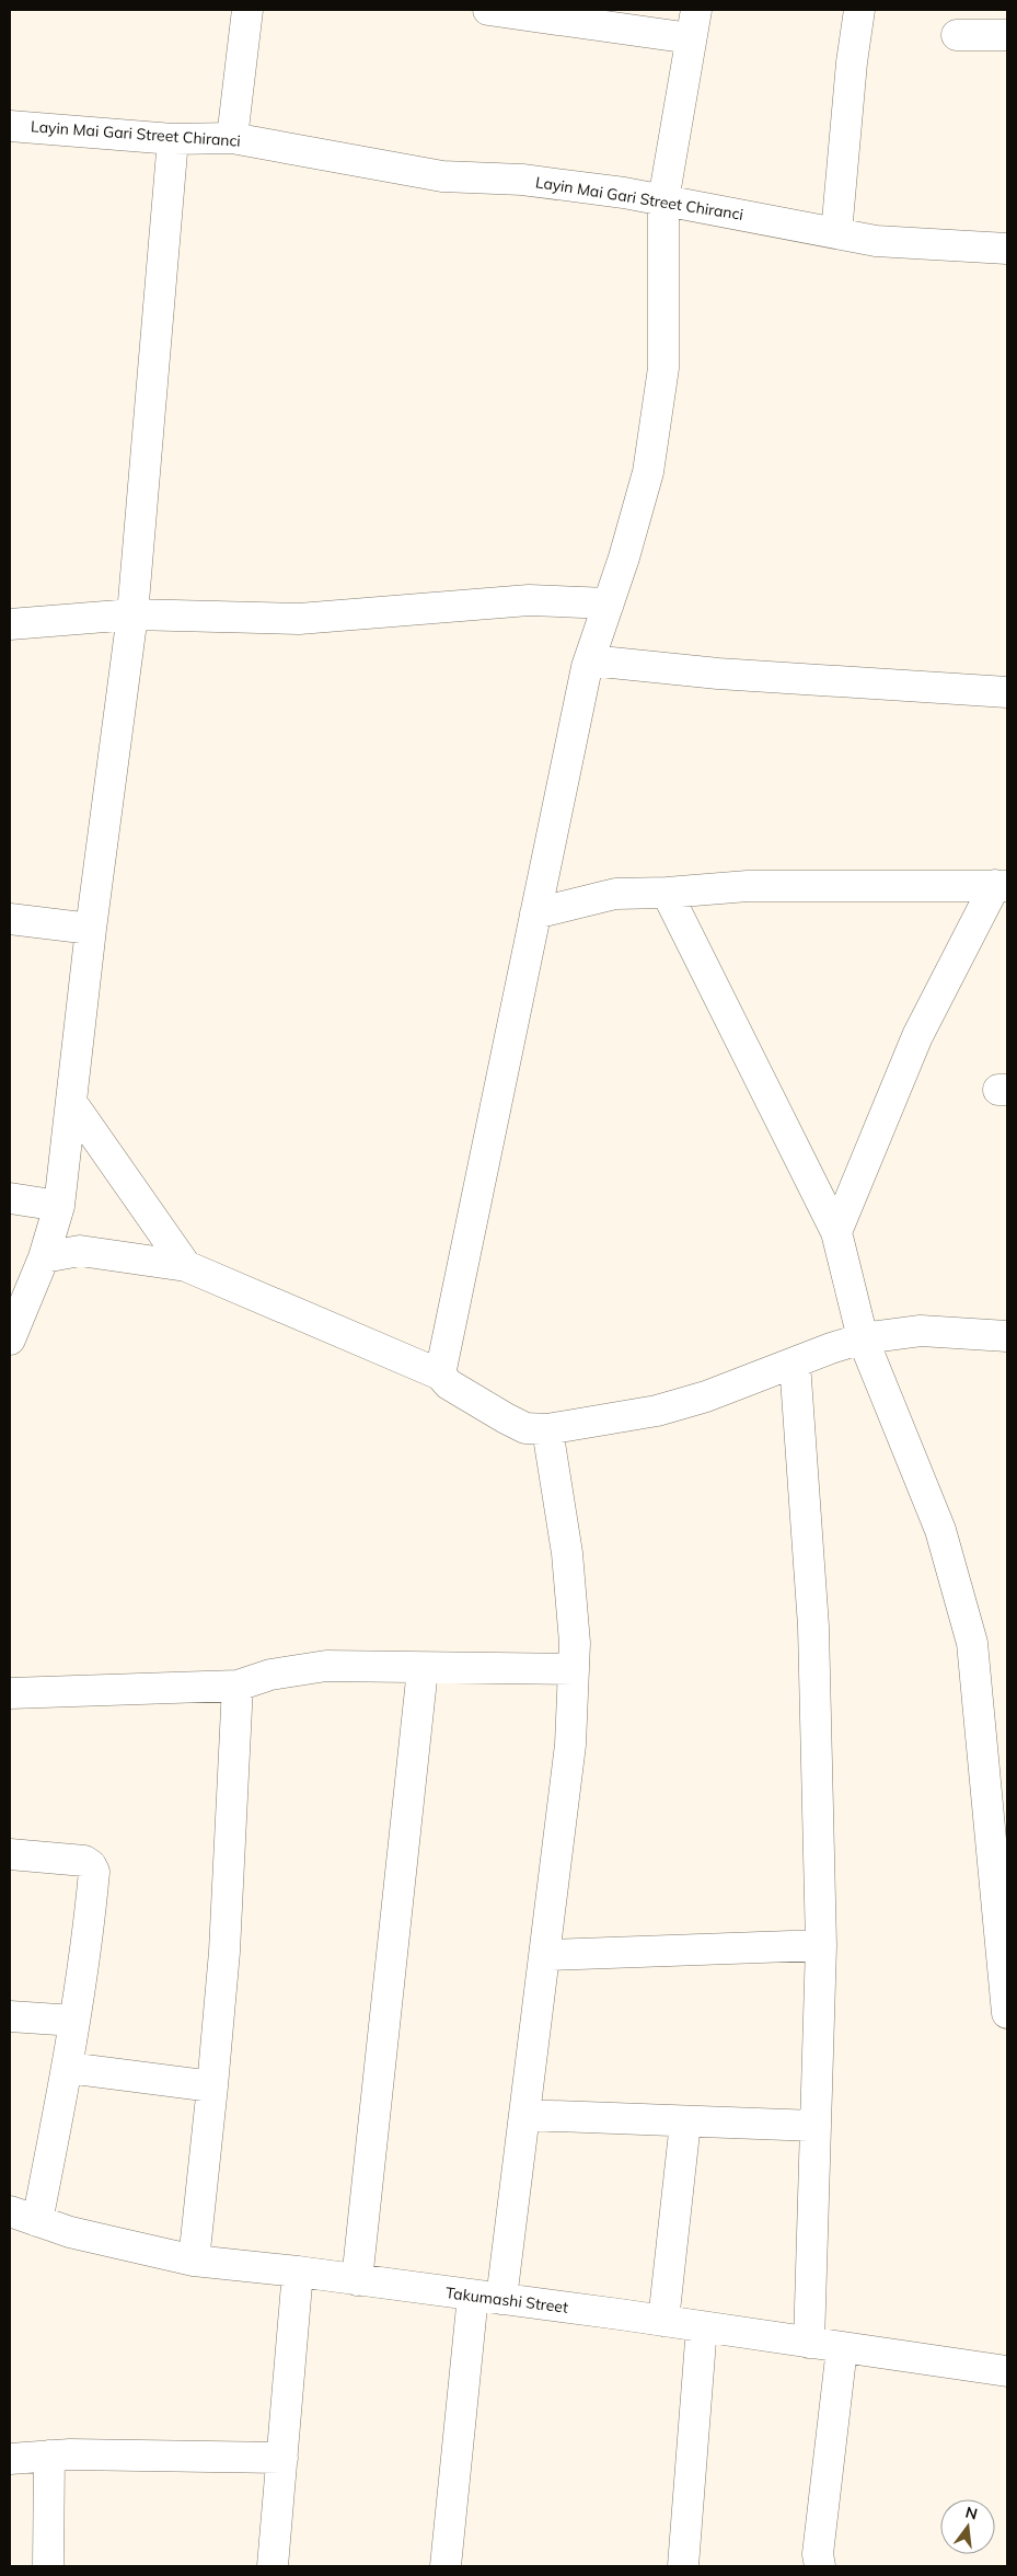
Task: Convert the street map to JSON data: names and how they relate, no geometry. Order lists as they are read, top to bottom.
{
  "streets": {
    "street": ["Layin Mai Gari Street Chiranci", "Takumashi Street"]
  },
  "north": "top"
}
